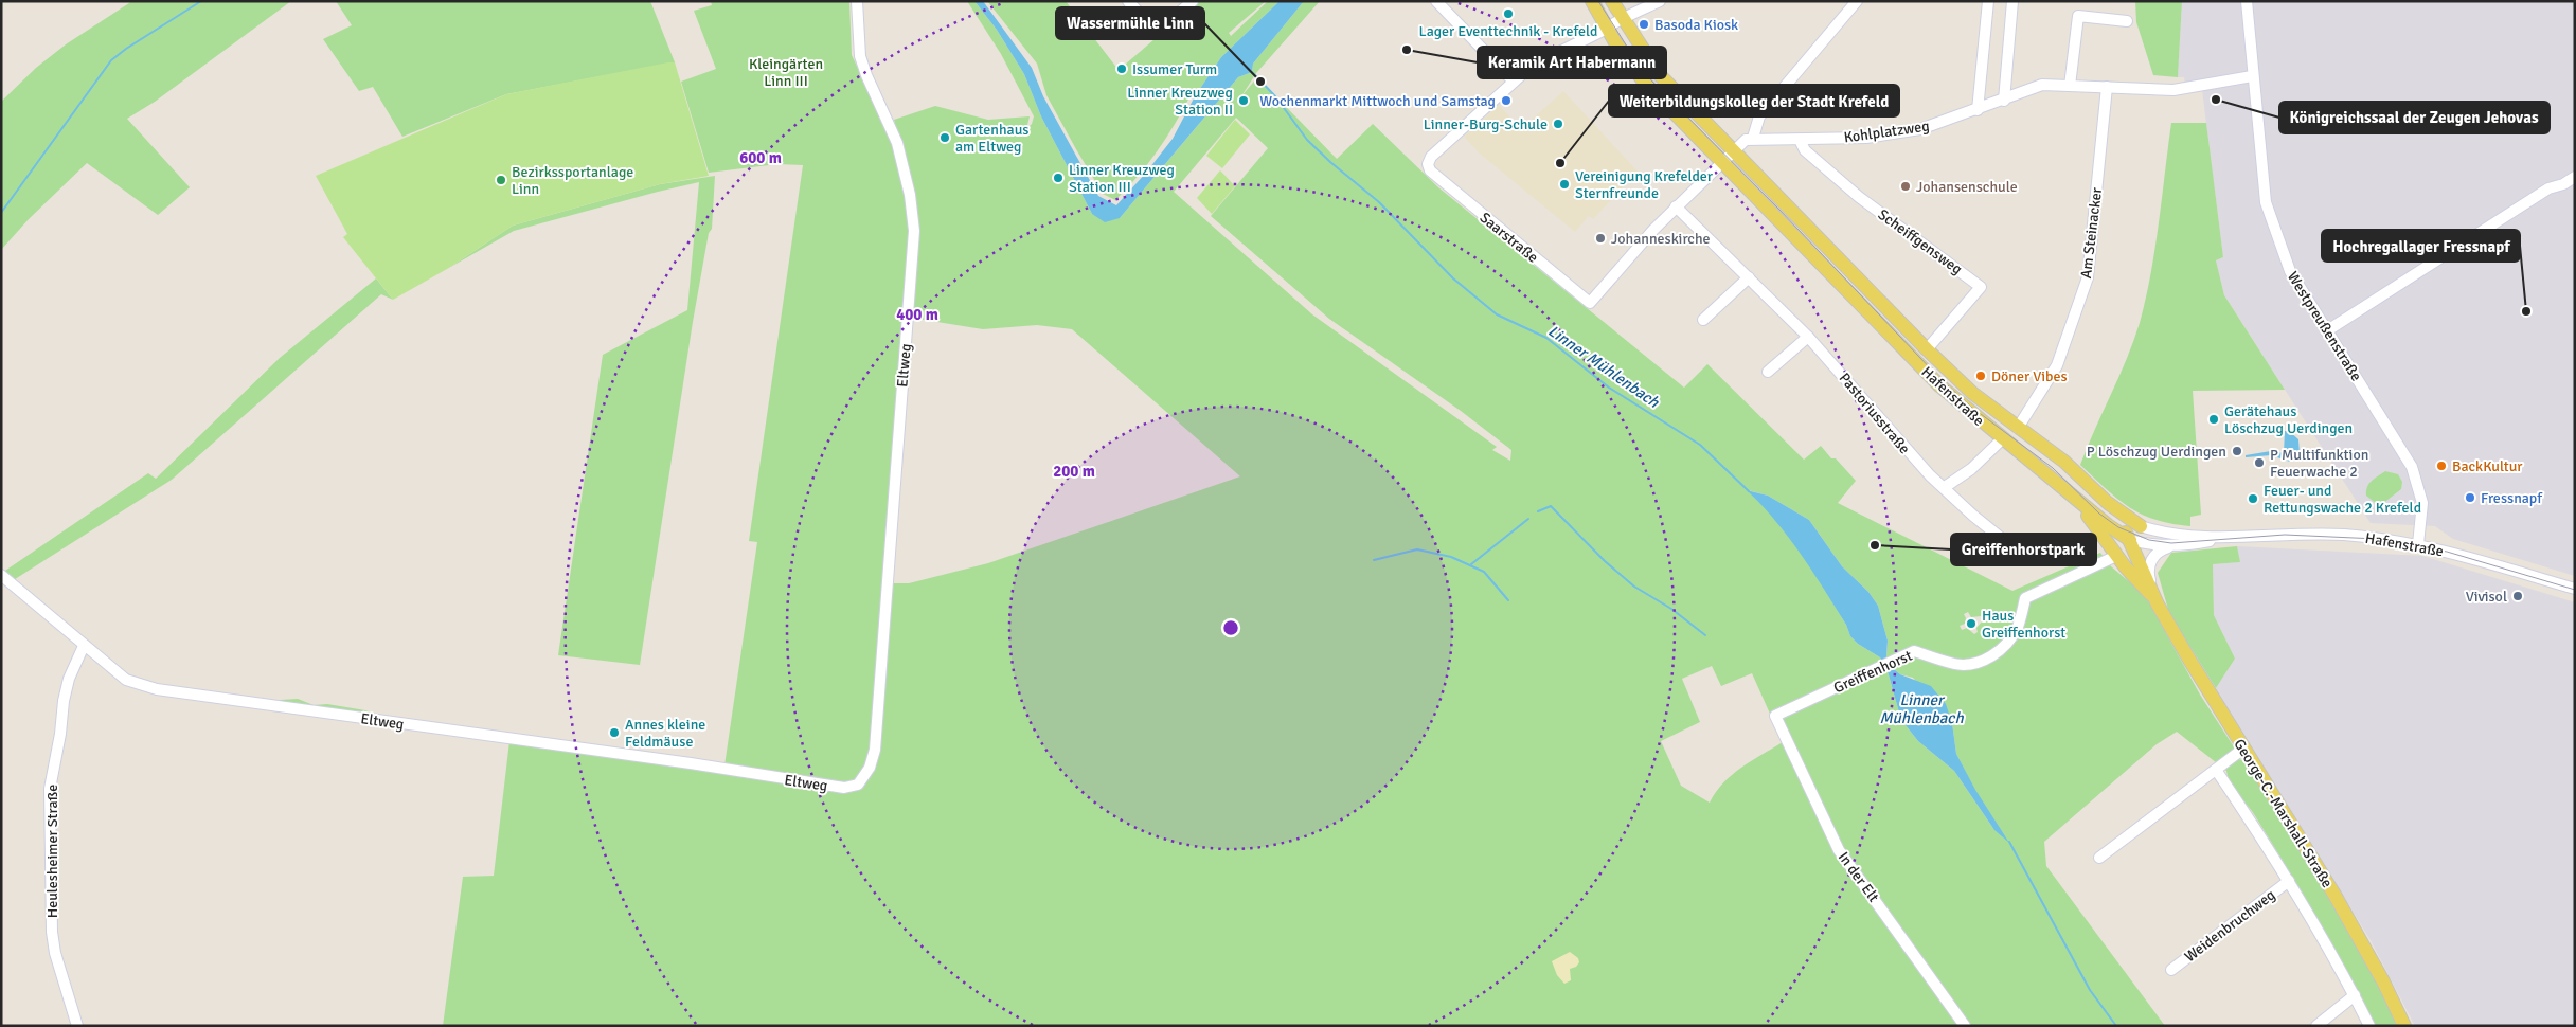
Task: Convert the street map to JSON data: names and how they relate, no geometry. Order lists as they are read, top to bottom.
{
  "streets": {
    "main road": ["Hafenstraße", "George-C.-Marshall-Straße"],
    "street": [
      "Kohlplatzweg",
      "Am Steinacker",
      "Saarstraße",
      "Scheiffgensweg",
      "Westpreußenstraße",
      "Eltweg",
      "Pastoriusstraße",
      "Greiffenhorst",
      "Heulesheimer Straße",
      "In der Elt",
      "Weidenbruchweg"
    ]
  },
  "crossings": [
    ["Kohlplatzweg", "Am Steinacker"],
    ["Kohlplatzweg", "Scheiffgensweg"],
    ["Kohlplatzweg", "Westpreußenstraße"],
    ["Am Steinacker", "Hafenstraße"],
    ["Saarstraße", "Pastoriusstraße"],
    ["Scheiffgensweg", "Hafenstraße"],
    ["Westpreußenstraße", "Hafenstraße"],
    ["Eltweg", "Heulesheimer Straße"],
    ["Hafenstraße", "George-C.-Marshall-Straße"],
    ["Greiffenhorst", "In der Elt"]
  ],
  "water": ["Linner Mühlenbach"],
  "parks": ["Kleingärten Linn III"],
  "places": [
    "Lager Eventtechnik - Krefeld",
    "Basoda Kiosk",
    "Keramik Art Habermann",
    "Issumer Turm",
    "Wassermühle Linn",
    "Königreichssaal der Zeugen Jehovas",
    "Linner Kreuzweg Station II",
    "Wochenmarkt Mittwoch und Samstag",
    "Linner-Burg-Schule",
    "Gartenhaus am Eltweg",
    "Weiterbildungskolleg der Stadt Krefeld",
    "Linner Kreuzweg Station III",
    "Bezirkssportanlage Linn",
    "Vereinigung Krefelder Sternfreunde",
    "Johansenschule",
    "Johanneskirche",
    "Hochregallager Fressnapf",
    "Döner Vibes",
    "Gerätehaus Löschzug Uerdingen",
    "P Löschzug Uerdingen",
    "P Multifunktion Feuerwache 2",
    "BackKultur",
    "Fressnapf",
    "Feuer- und Rettungswache 2 Krefeld",
    "Greiffenhorstpark",
    "Vivisol",
    "Haus Greiffenhorst",
    "Annes kleine Feldmäuse"
  ],
  "rings": ["600 m", "400 m", "200 m"]
}
